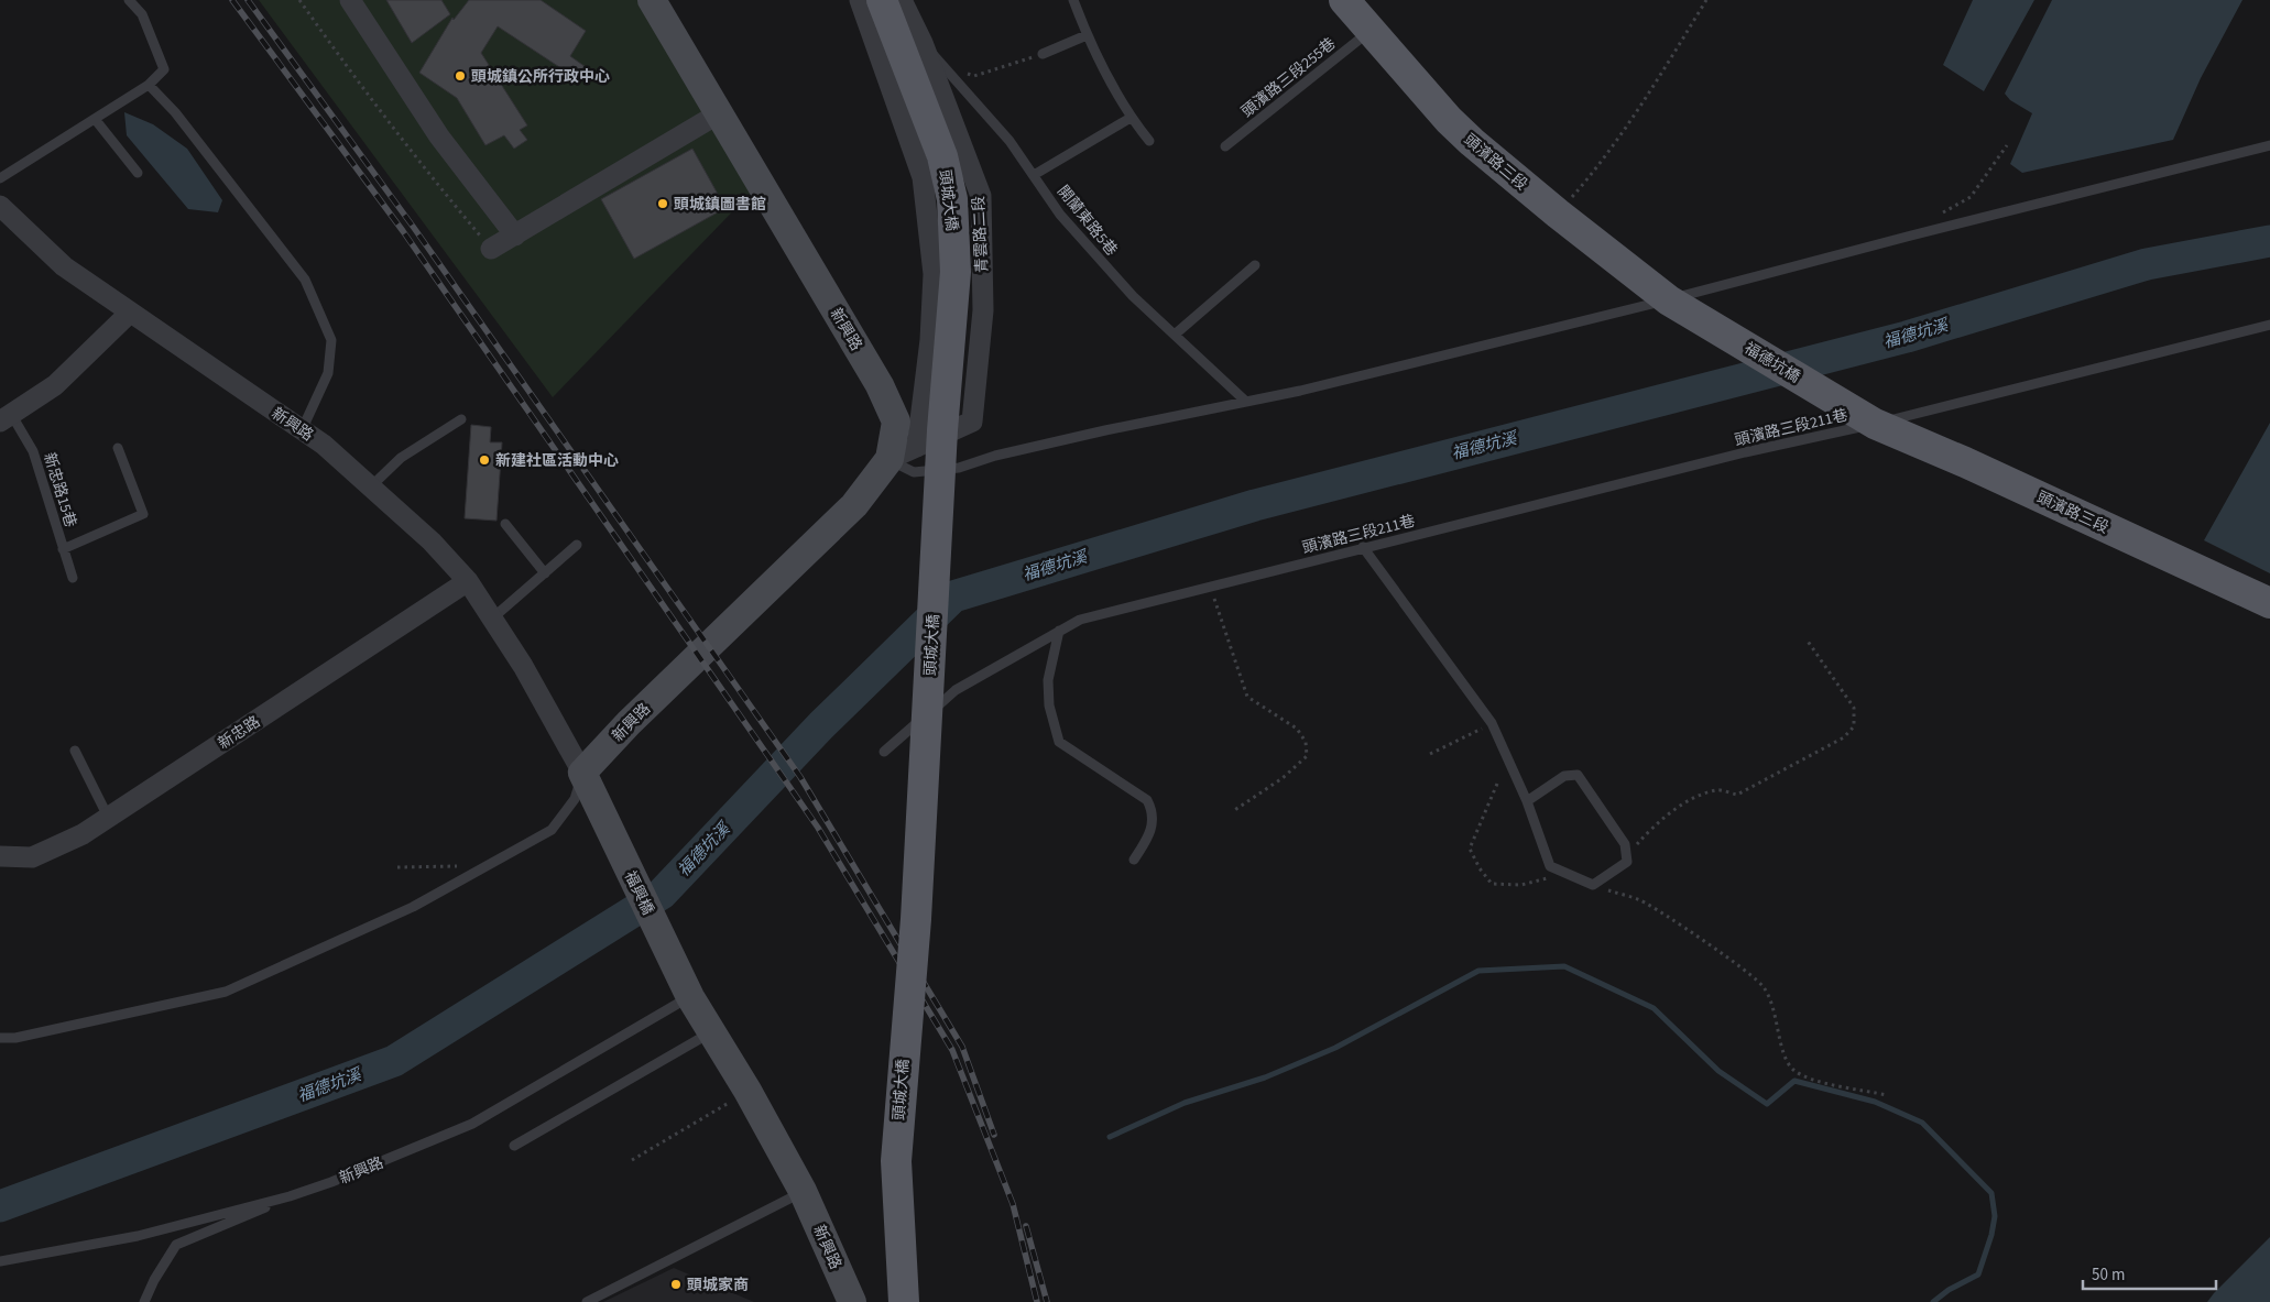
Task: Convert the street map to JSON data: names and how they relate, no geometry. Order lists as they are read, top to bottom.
{
  "streets": {
    "main road": ["頭濱路三段", "頭城大橋", "福德坑橋"],
    "street": [
      "青雲路二段",
      "新興路",
      "新忠路",
      "福興橋"
    ],
    "lane": [
      "頭濱路三段255巷",
      "開蘭東路5巷",
      "頭濱路三段211巷",
      "新忠路15巷"
    ]
  },
  "crossings": [
    ["頭濱路三段255巷", "頭濱路三段"],
    ["頭濱路三段", "福德坑橋"],
    ["頭濱路三段", "頭濱路三段211巷"],
    ["開蘭東路5巷", "青雲路二段"],
    ["青雲路二段", "新興路"],
    ["新興路", "新忠路"],
    ["新興路", "福興橋"],
    ["福德坑橋", "頭濱路三段211巷"]
  ],
  "water": ["福德坑溪"],
  "places": [
    "頭城鎮公所行政中心",
    "頭城鎮圖書館",
    "新建社區活動中心",
    "頭城家商"
  ],
  "scale_bar": "50 m"
}
